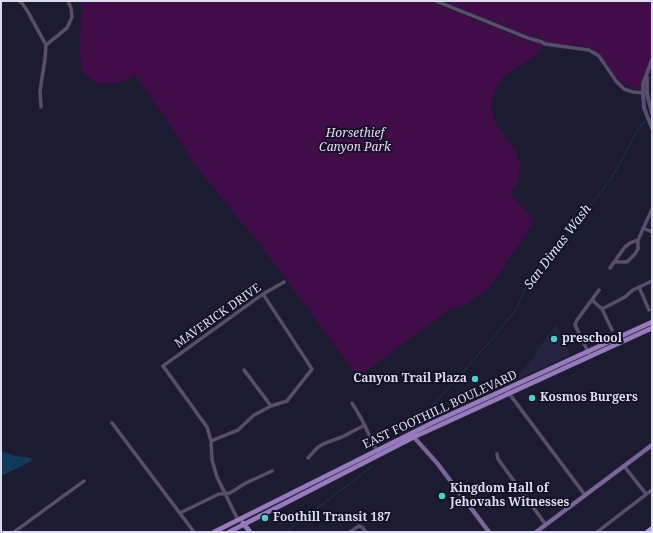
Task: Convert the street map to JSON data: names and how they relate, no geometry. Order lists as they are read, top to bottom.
{
  "streets": {
    "main road": ["EAST FOOTHILL BOULEVARD"],
    "street": ["MAVERICK DRIVE"]
  },
  "water": ["San Dimas Wash"],
  "parks": ["Horsethief Canyon Park"],
  "places": [
    "preschool",
    "Canyon Trail Plaza",
    "Kosmos Burgers",
    "Kingdom Hall of Jehovahs Witnesses",
    "Foothill Transit 187"
  ]
}
